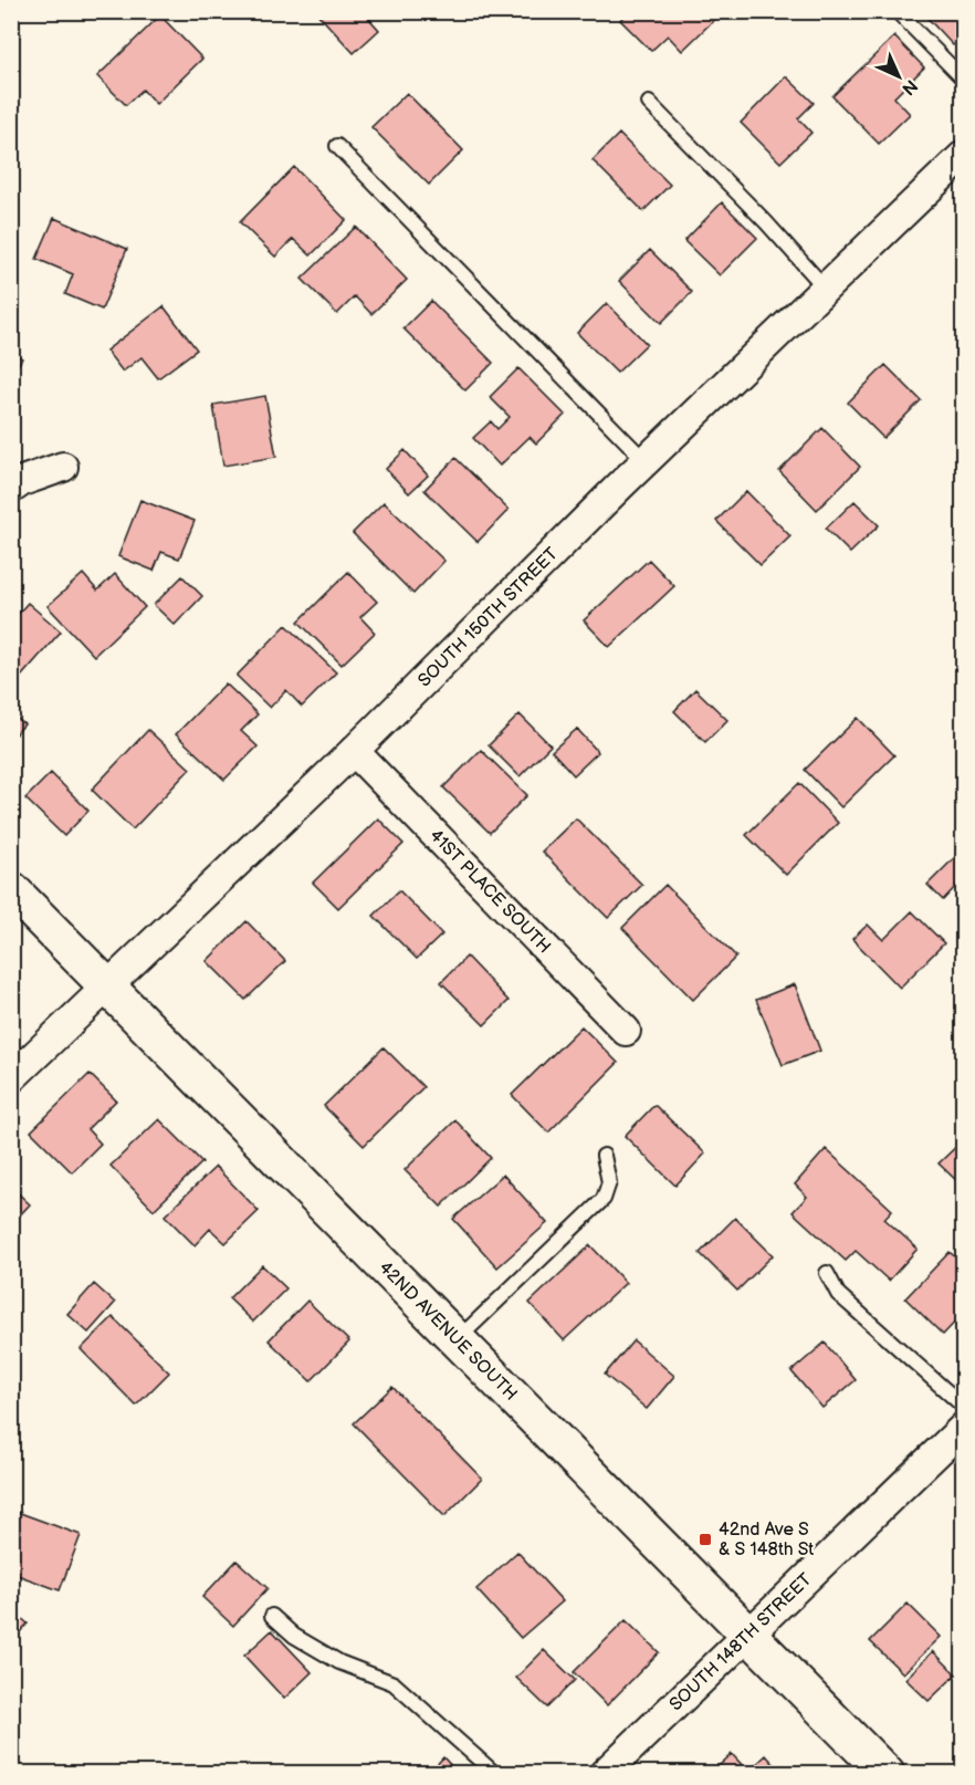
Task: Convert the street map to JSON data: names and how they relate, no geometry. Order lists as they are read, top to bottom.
{
  "streets": {
    "street": [
      "SOUTH 150TH STREET",
      "41ST PLACE SOUTH",
      "42ND AVENUE SOUTH",
      "SOUTH 148TH STREET"
    ]
  },
  "crossings": [
    ["SOUTH 150TH STREET", "41ST PLACE SOUTH"],
    ["SOUTH 150TH STREET", "42ND AVENUE SOUTH"],
    ["42ND AVENUE SOUTH", "SOUTH 148TH STREET"]
  ],
  "places": {
    "transit": ["42nd Ave S & S 148th St"]
  },
  "north": "bottom right"
}
